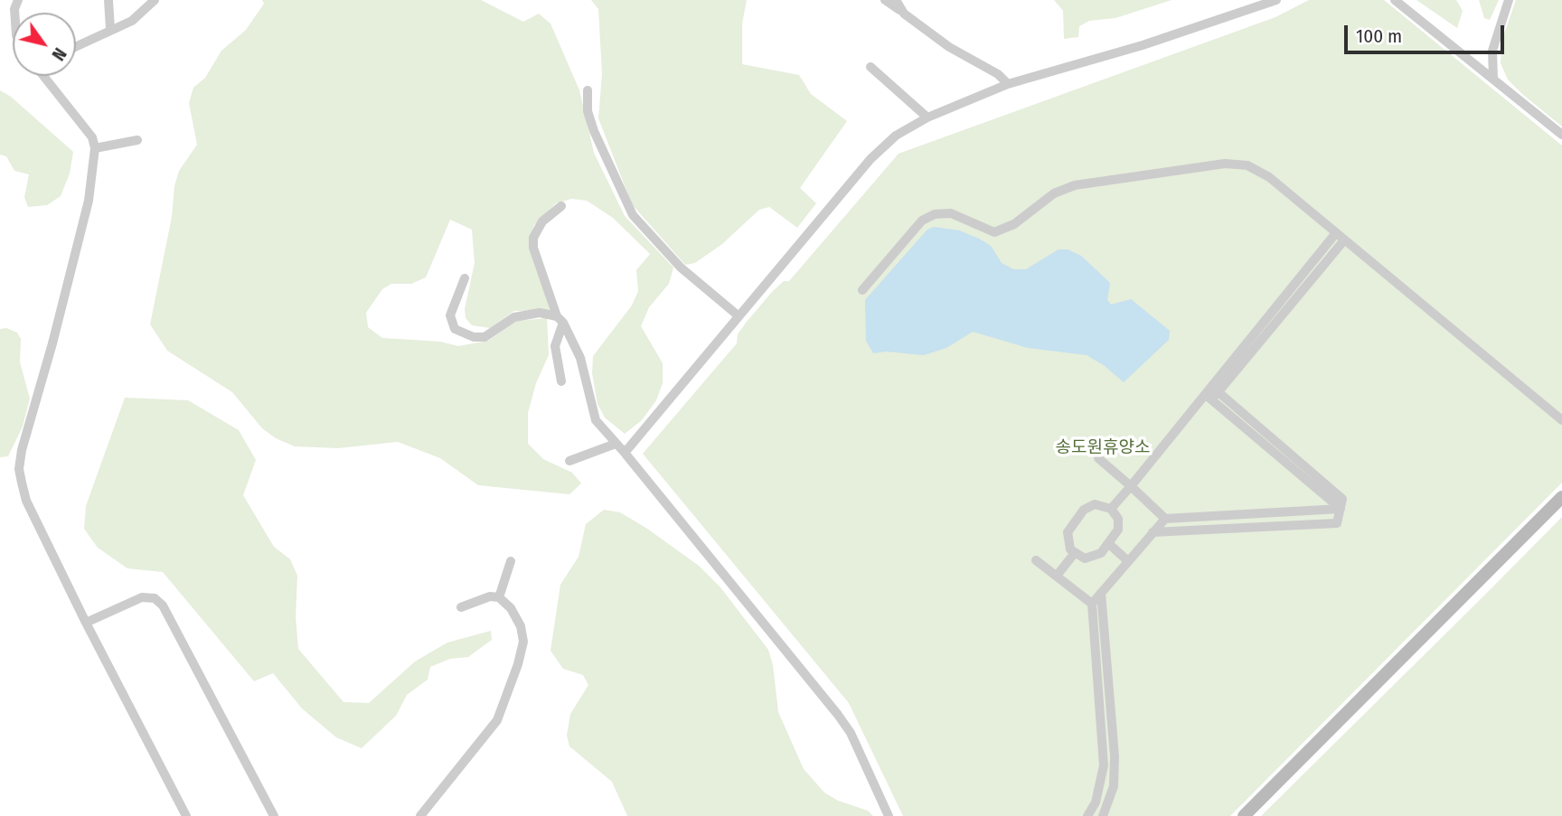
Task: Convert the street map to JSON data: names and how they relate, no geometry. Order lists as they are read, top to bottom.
{
  "parks": ["송도원휴양소"],
  "scale_bar": "100 m",
  "north": "bottom right"
}
